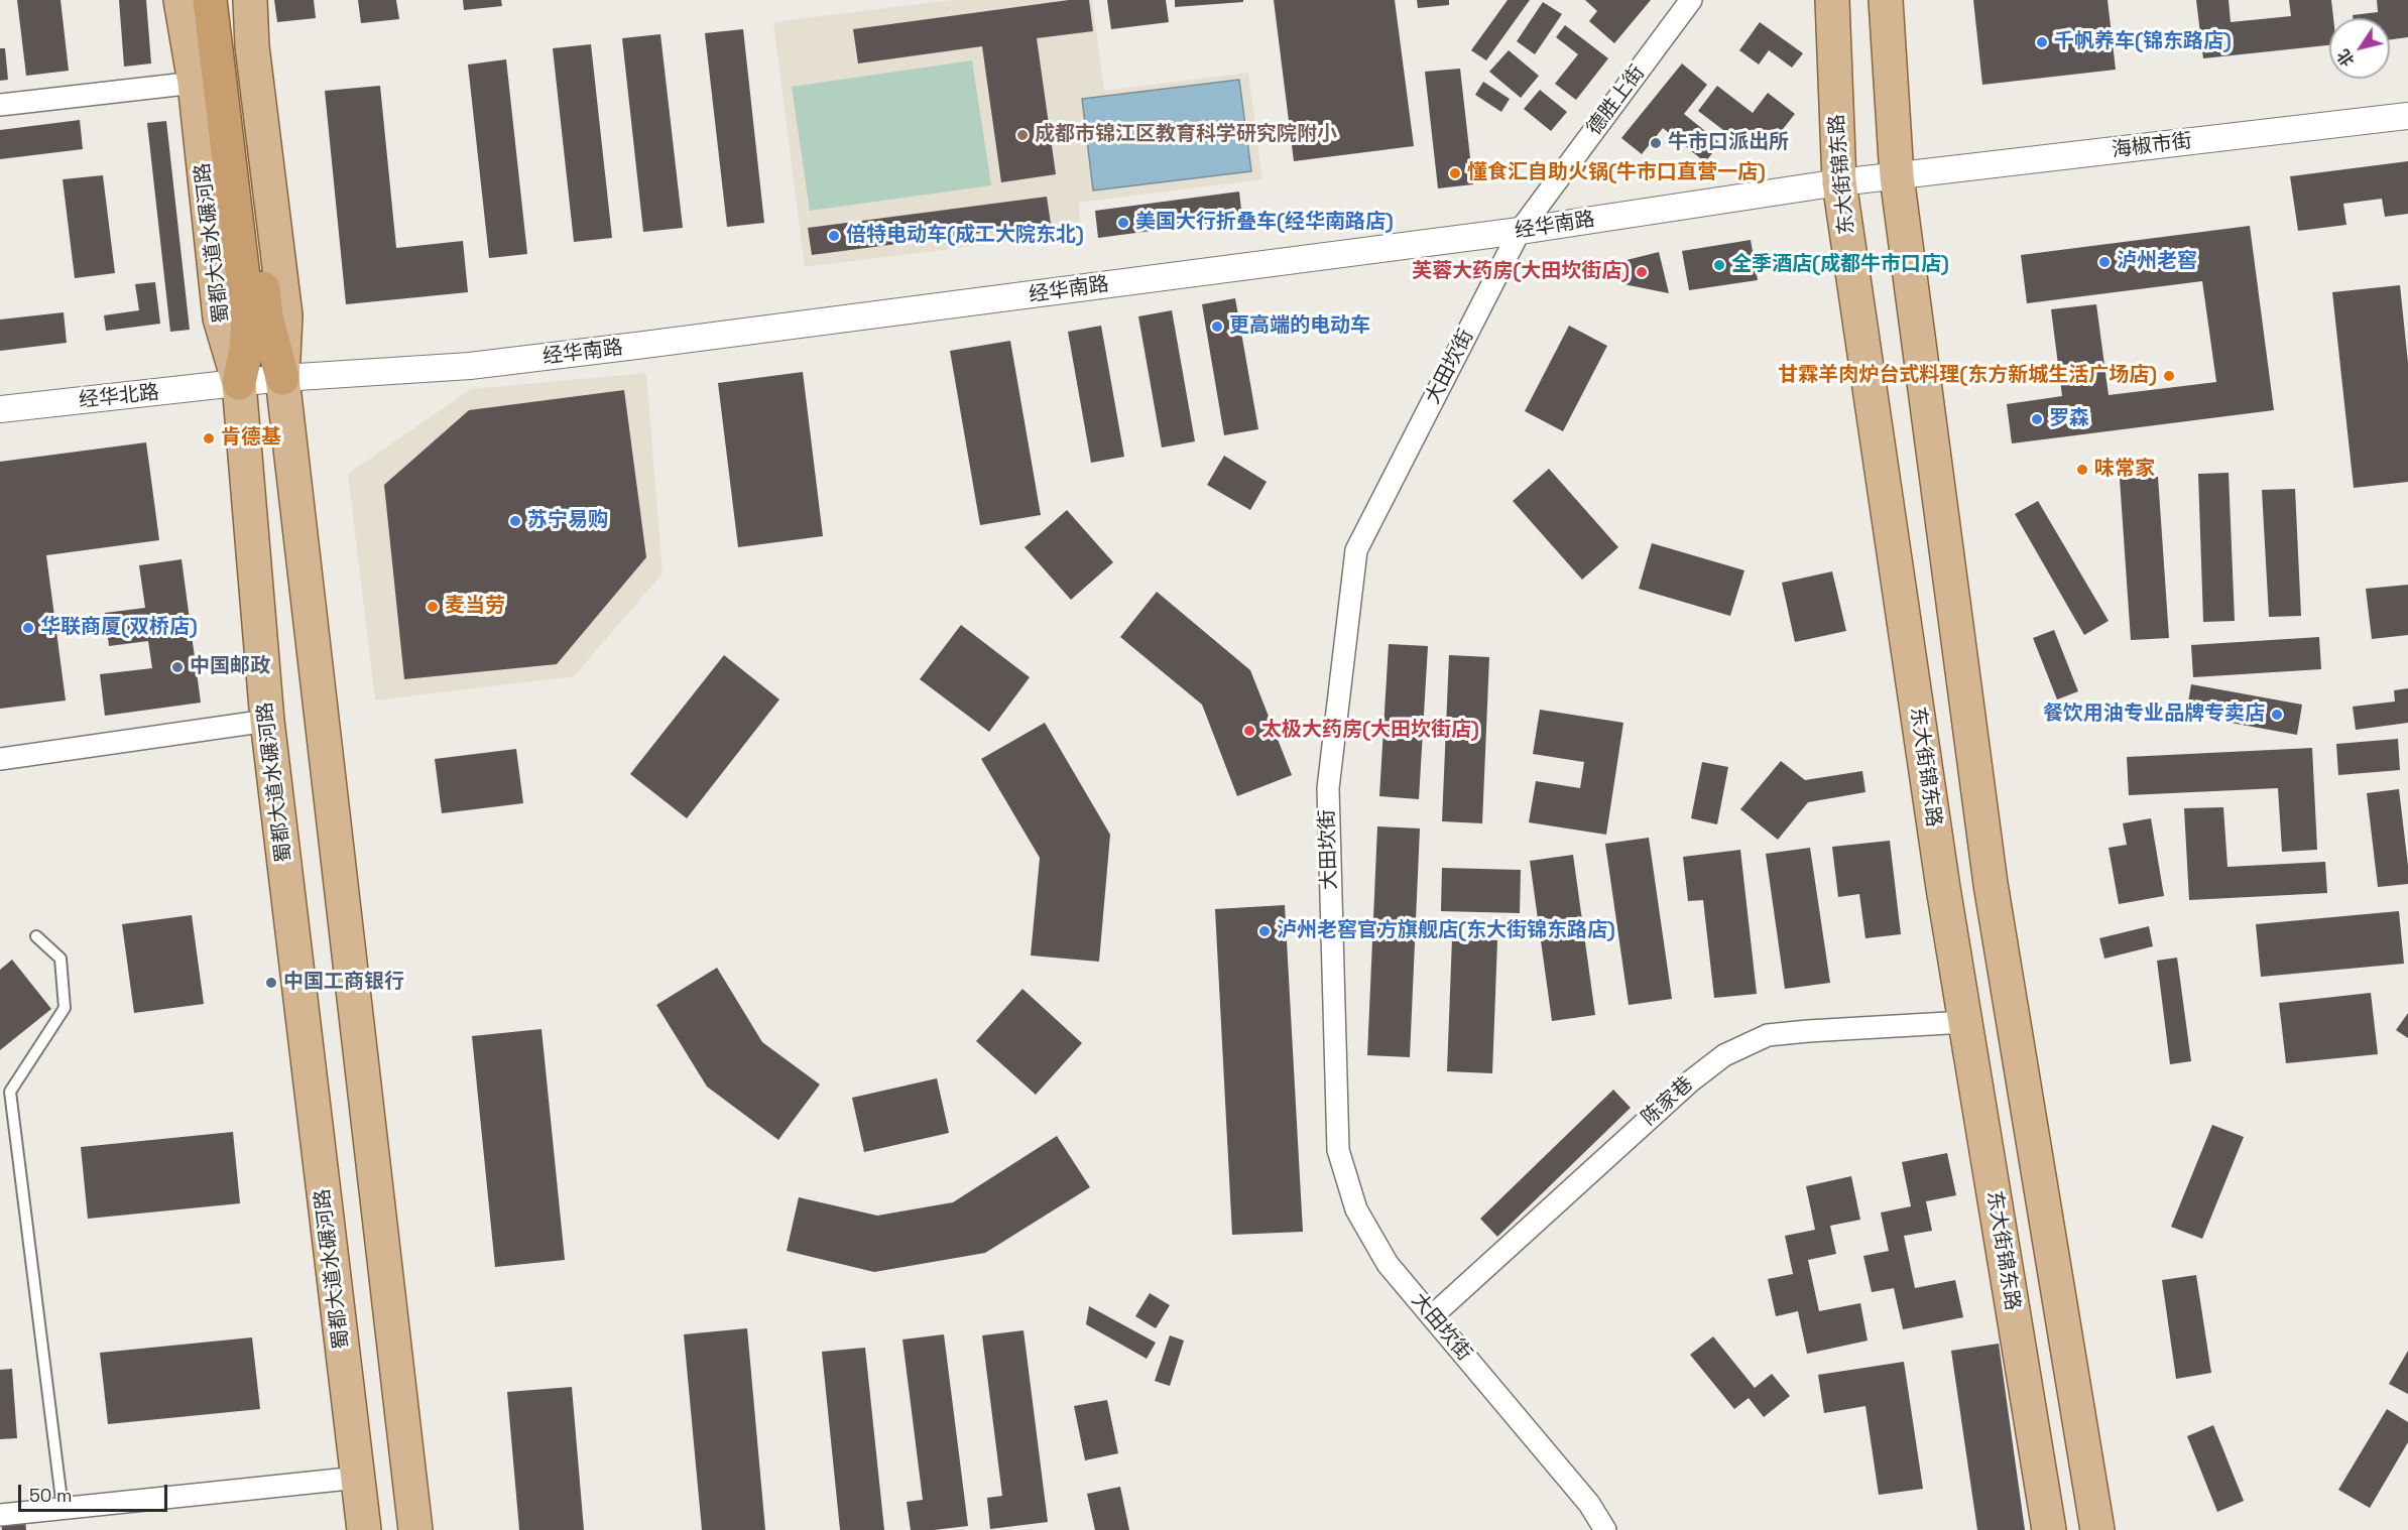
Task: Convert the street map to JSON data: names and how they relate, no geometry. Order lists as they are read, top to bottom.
{
  "streets": {
    "main road": ["东大街锦东路", "蜀都大道水碾河路"],
    "street": [
      "德胜上街",
      "海椒市街",
      "经华南路",
      "大田坎街",
      "经华北路",
      "陈家巷"
    ]
  },
  "crossings": [
    ["德胜上街", "经华南路"],
    ["德胜上街", "大田坎街"],
    ["海椒市街", "经华南路"],
    ["东大街锦东路", "经华南路"],
    ["东大街锦东路", "陈家巷"],
    ["经华南路", "蜀都大道水碾河路"],
    ["经华南路", "大田坎街"],
    ["经华南路", "经华北路"],
    ["蜀都大道水碾河路", "经华北路"],
    ["大田坎街", "陈家巷"]
  ],
  "places": [
    "千帆养车(锦东路店)",
    "成都市锦江区教育科学研究院附小",
    "牛市口派出所",
    "懂食汇自助火锅(牛市口直营一店)",
    "美国大行折叠车(经华南路店)",
    "倍特电动车(成工大院东北)",
    "泸州老窖",
    "全季酒店(成都牛市口店)",
    "芙蓉大药房(大田坎街店)",
    "更高端的电动车",
    "甘霖羊肉炉台式料理(东方新城生活广场店)",
    "罗森",
    "肯德基",
    "味常家",
    "苏宁易购",
    "麦当劳",
    "华联商厦(双桥店)",
    "中国邮政",
    "餐饮用油专业品牌专卖店",
    "太极大药房(大田坎街店)",
    "泸州老窖官方旗舰店(东大街锦东路店)",
    "中国工商银行"
  ],
  "scale_bar": "50 m",
  "north": "bottom left"
}
